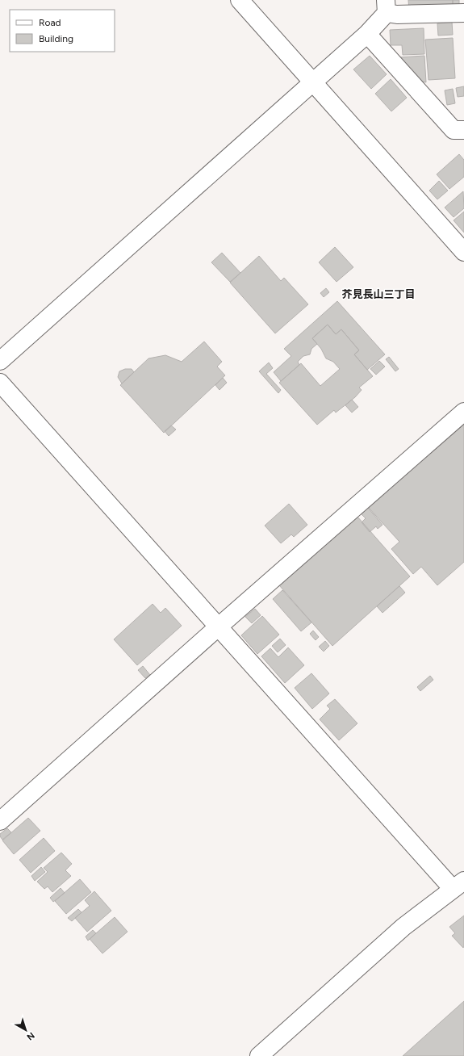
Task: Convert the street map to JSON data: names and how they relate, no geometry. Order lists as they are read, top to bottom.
{
  "districts": ["芥見長山三丁目"],
  "legend": ["Road", "Building"],
  "north": "bottom right"
}
